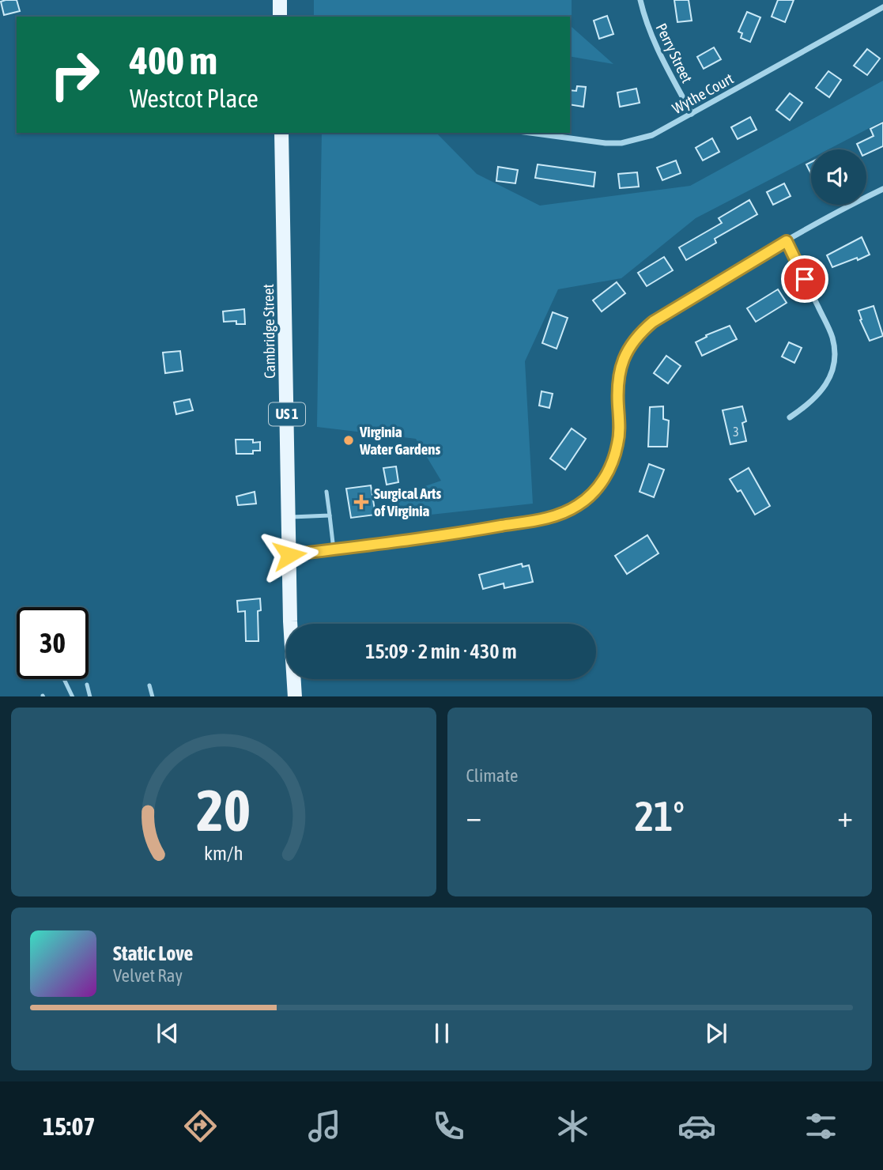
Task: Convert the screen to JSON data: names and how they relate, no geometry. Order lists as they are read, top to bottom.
{
  "streets": {
    "main road": ["Cambridge Street", "US 1"],
    "street": ["Perry Street", "Wythe Court"]
  },
  "crossings": [
    ["Perry Street", "Wythe Court"]
  ],
  "places": {
    "other": ["Virginia Water Gardens"],
    "health": ["Surgical Arts of Virginia"]
  },
  "house_numbers": ["3"],
  "page": {
    "turn": ["400 m", "Westcot Place"],
    "limit": "30",
    "trip": "15:09 · 2 min · 430 m",
    "tile": "Climate",
    "heat": ["−", "21°", "+"],
    "song": ["Static Love", "Velvet Ray"],
    "tabs": "15:07",
    "gauge": ["20", "km/h"]
  }
}
